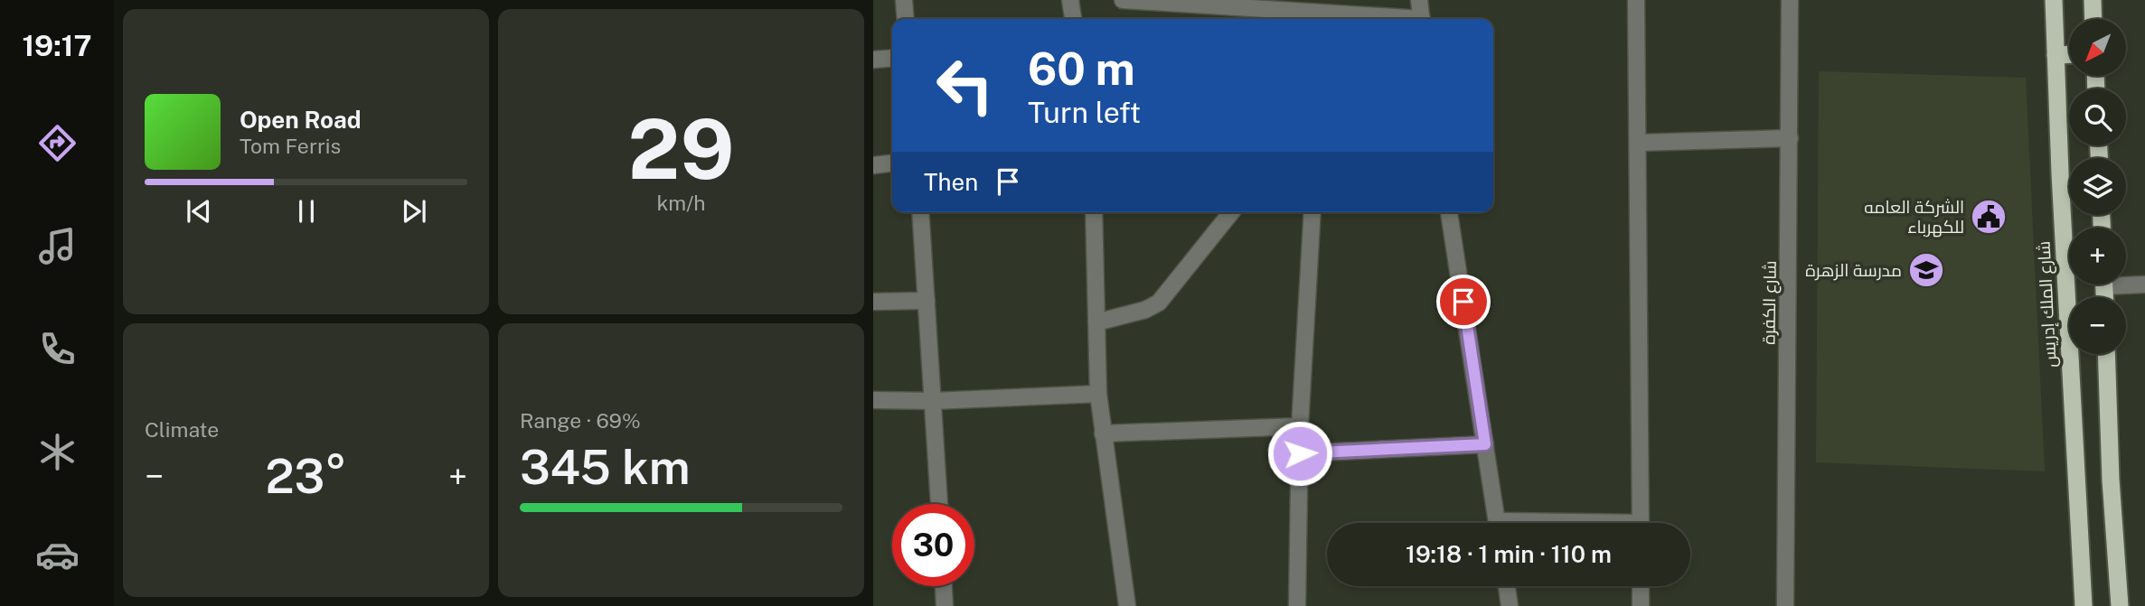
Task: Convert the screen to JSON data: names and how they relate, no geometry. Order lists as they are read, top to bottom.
{
  "streets": {
    "highway": ["شارع الملك إدريس"],
    "street": ["شارع الكفرة"]
  },
  "places": {
    "public building": ["الشركة العامه للكهرباء"],
    "school or university": ["مدرسة الزهرة"]
  },
  "north": "bottom left",
  "page": {
    "tabs": "19:17",
    "tile": [
      ["29", "km/h"],
      "Climate",
      ["Range · 69%", "345 km"]
    ],
    "map_buttons": ["+", "−"],
    "turn": ["60 m", "Turn left"],
    "song": ["Open Road", "Tom Ferris"],
    "then": "Then",
    "heat": ["−", "23°", "+"],
    "limit": "30",
    "trip": "19:18 · 1 min · 110 m"
  }
}
